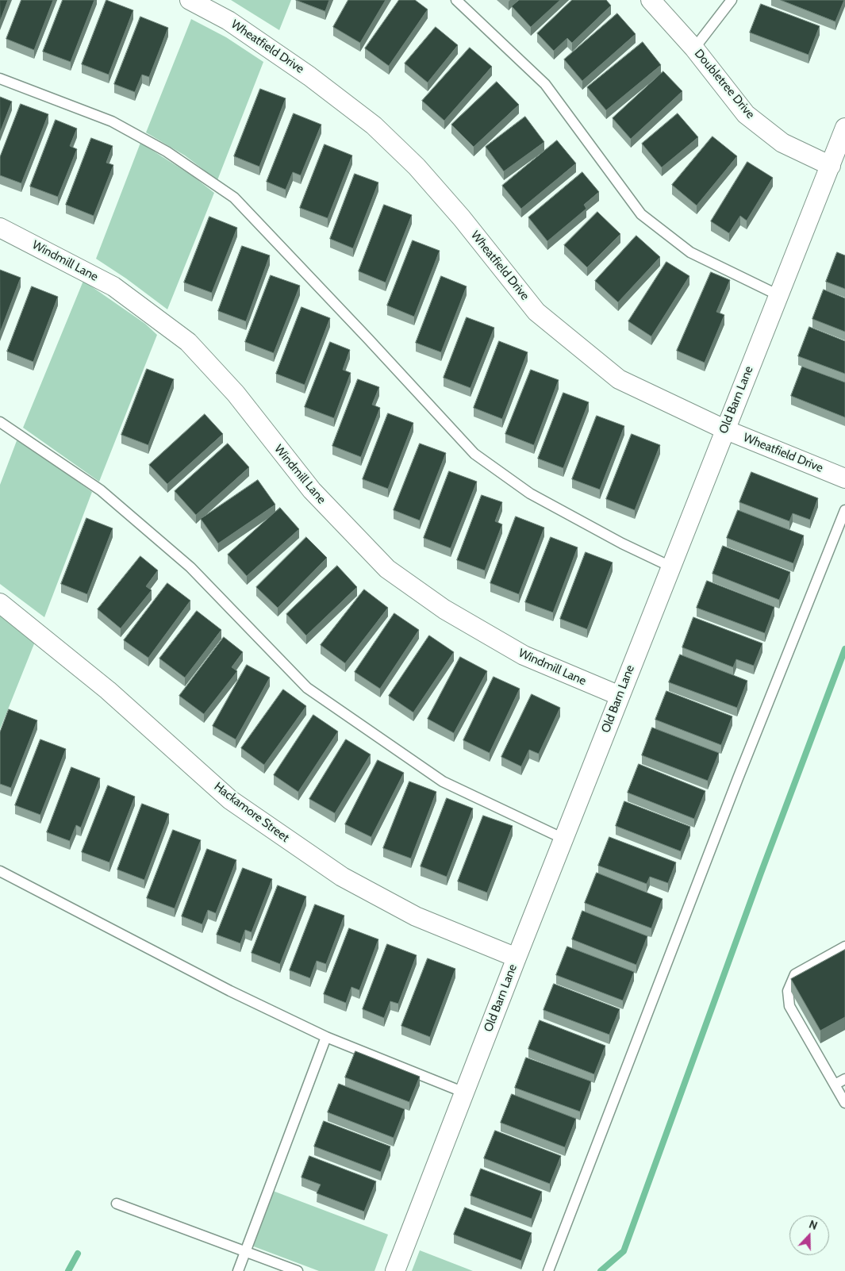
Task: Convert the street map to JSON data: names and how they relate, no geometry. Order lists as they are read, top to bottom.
{
  "streets": {
    "street": [
      "Wheatfield Drive",
      "Doubletree Drive",
      "Windmill Lane",
      "Old Barn Lane",
      "Hackamore Street"
    ]
  },
  "crossings": [
    ["Wheatfield Drive", "Old Barn Lane"],
    ["Doubletree Drive", "Old Barn Lane"],
    ["Windmill Lane", "Old Barn Lane"],
    ["Old Barn Lane", "Hackamore Street"]
  ],
  "north": "top"
}
